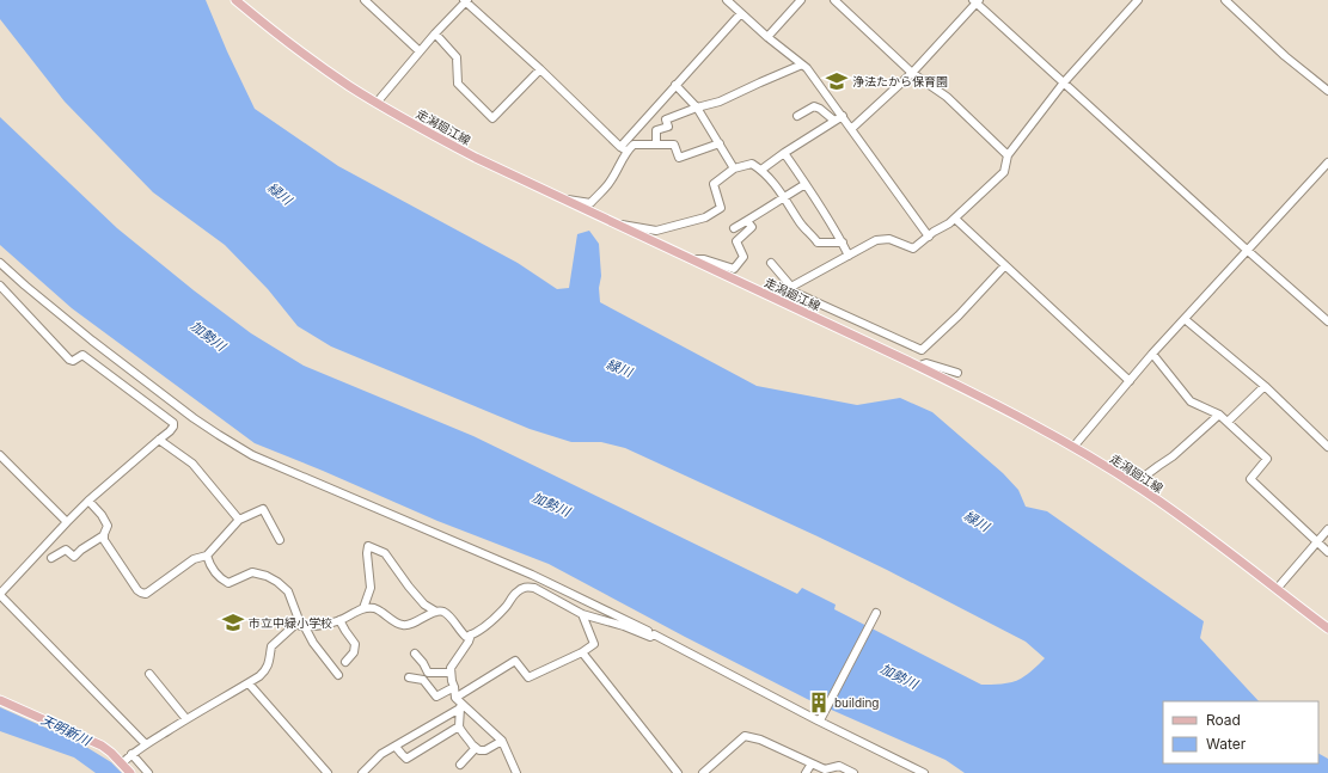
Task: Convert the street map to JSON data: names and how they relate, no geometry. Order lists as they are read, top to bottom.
{
  "streets": {
    "main road": ["走潟廻江線"]
  },
  "water": ["緑川", "加勢川", "天明新川"],
  "places": {
    "school or university": ["浄法たから保育園", "市立中緑小学校"],
    "building": ["building"]
  },
  "legend": ["Road", "Water"]
}
